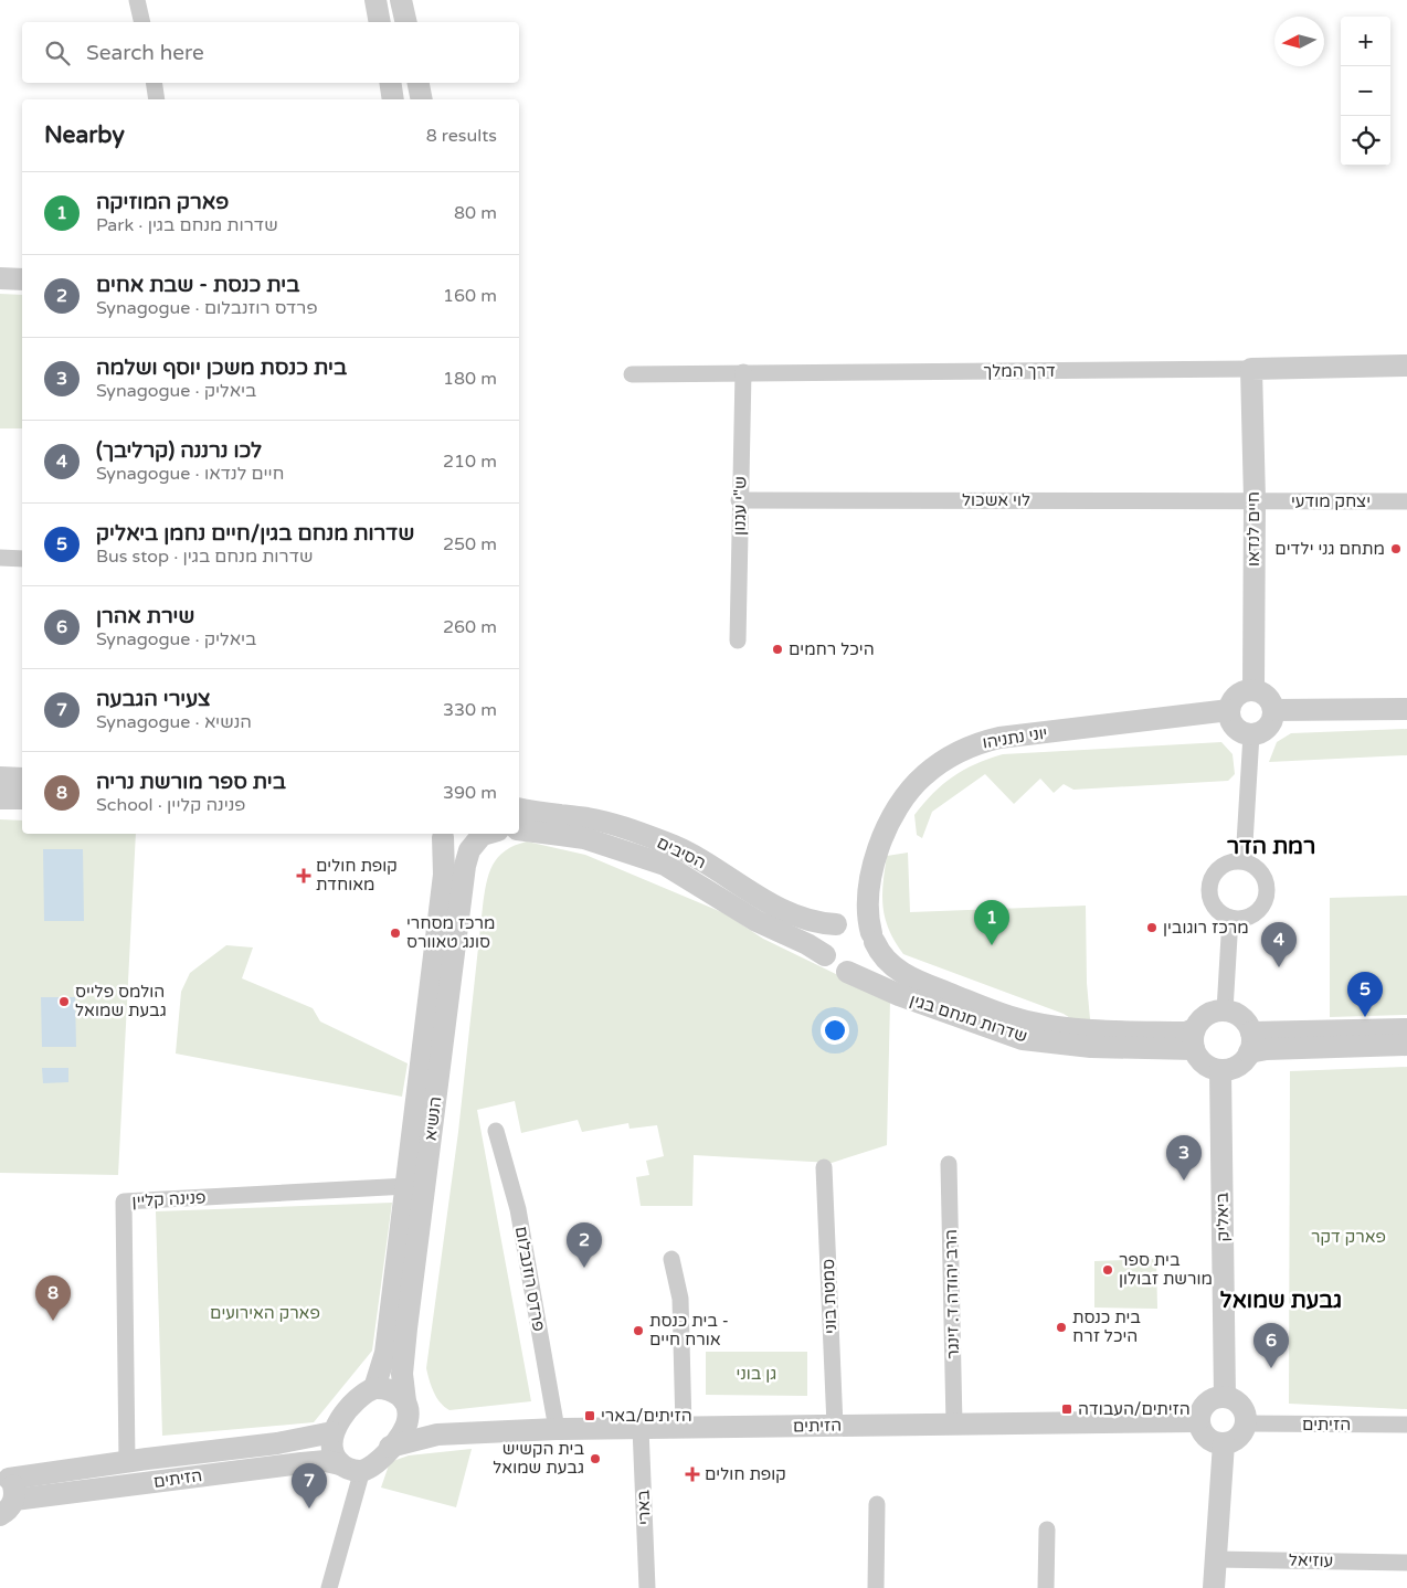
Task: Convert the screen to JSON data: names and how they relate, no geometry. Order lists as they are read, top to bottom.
{
  "streets": {
    "street": [
      "דרך המלך",
      "לוי אשכול",
      "יצחק מודעי",
      "ש\"י עגנון",
      "חיים לנדאו",
      "יוני נתניהו",
      "הסיבים",
      "שדרות מנחם בגין",
      "הנשיא",
      "פנינה קליין",
      "ביאליק",
      "פרדס רוזנבלום",
      "הרב יהודה ד. זינגר",
      "סמטת בוני",
      "הזיתים",
      "בארי",
      "עוזיאל"
    ]
  },
  "crossings": [
    ["דרך המלך", "ש\"י עגנון"],
    ["דרך המלך", "חיים לנדאו"],
    ["לוי אשכול", "יצחק מודעי"],
    ["לוי אשכול", "ש\"י עגנון"],
    ["לוי אשכול", "חיים לנדאו"],
    ["יצחק מודעי", "חיים לנדאו"],
    ["חיים לנדאו", "יוני נתניהו"],
    ["יוני נתניהו", "הסיבים"],
    ["יוני נתניהו", "שדרות מנחם בגין"],
    ["הסיבים", "שדרות מנחם בגין"],
    ["שדרות מנחם בגין", "ביאליק"],
    ["הנשיא", "פנינה קליין"],
    ["הנשיא", "הזיתים"],
    ["פנינה קליין", "הזיתים"],
    ["ביאליק", "הזיתים"],
    ["פרדס רוזנבלום", "הזיתים"],
    ["הרב יהודה ד. זינגר", "הזיתים"],
    ["סמטת בוני", "הזיתים"],
    ["הזיתים", "בארי"]
  ],
  "districts": ["רמת הדר", "גבעת שמואל"],
  "parks": ["פארק דקר", "פארק האירועים", "גן בוני"],
  "places": {
    "other": [
      "מתחם גני ילדים",
      "היכל רחמים",
      "מרכז רוגובין",
      "מרכז מסחרי סונג טאוורס",
      "הולמס פלייס גבעת שמואל",
      "בית ספר מורשת זבולון",
      "בית כנסת היכל זרח",
      "בית כנסת - אורח חיים",
      "בית הקשיש גבעת שמואל"
    ],
    "health": ["קופת חולים מאוחדת", "קופת חולים"],
    "transit": ["הזיתים/העבודה", "הזיתים/בארי"]
  },
  "north": "left",
  "page": {
    "map_buttons": ["+", "−"],
    "search": "Search here",
    "heading": ["Nearby", "8 results"],
    "list": [
      {
        "mark": "1",
        "name": "פארק המוזיקה",
        "note": "Park · שדרות מנחם בגין",
        "value": "80 m"
      },
      {
        "mark": "2",
        "name": "בית כנסת - שבת אחים",
        "note": "Synagogue · פרדס רוזנבלום",
        "value": "160 m"
      },
      {
        "mark": "3",
        "name": "בית כנסת משכן יוסף ושלמה",
        "note": "Synagogue · ביאליק",
        "value": "180 m"
      },
      {
        "mark": "4",
        "name": "לכו נרננה (קרליבך)",
        "note": "Synagogue · חיים לנדאו",
        "value": "210 m"
      },
      {
        "mark": "5",
        "name": "שדרות מנחם בגין/חיים נחמן ביאליק",
        "note": "Bus stop · שדרות מנחם בגין",
        "value": "250 m"
      },
      {
        "mark": "6",
        "name": "שירת אהרן",
        "note": "Synagogue · ביאליק",
        "value": "260 m"
      },
      {
        "mark": "7",
        "name": "צעירי הגבעה",
        "note": "Synagogue · הנשיא",
        "value": "330 m"
      },
      {
        "mark": "8",
        "name": "בית ספר מורשת נריה",
        "note": "School · פנינה קליין",
        "value": "390 m"
      }
    ],
    "pins": [
      "1",
      "4",
      "5",
      "3",
      "2",
      "8",
      "6",
      "7"
    ]
  }
}
